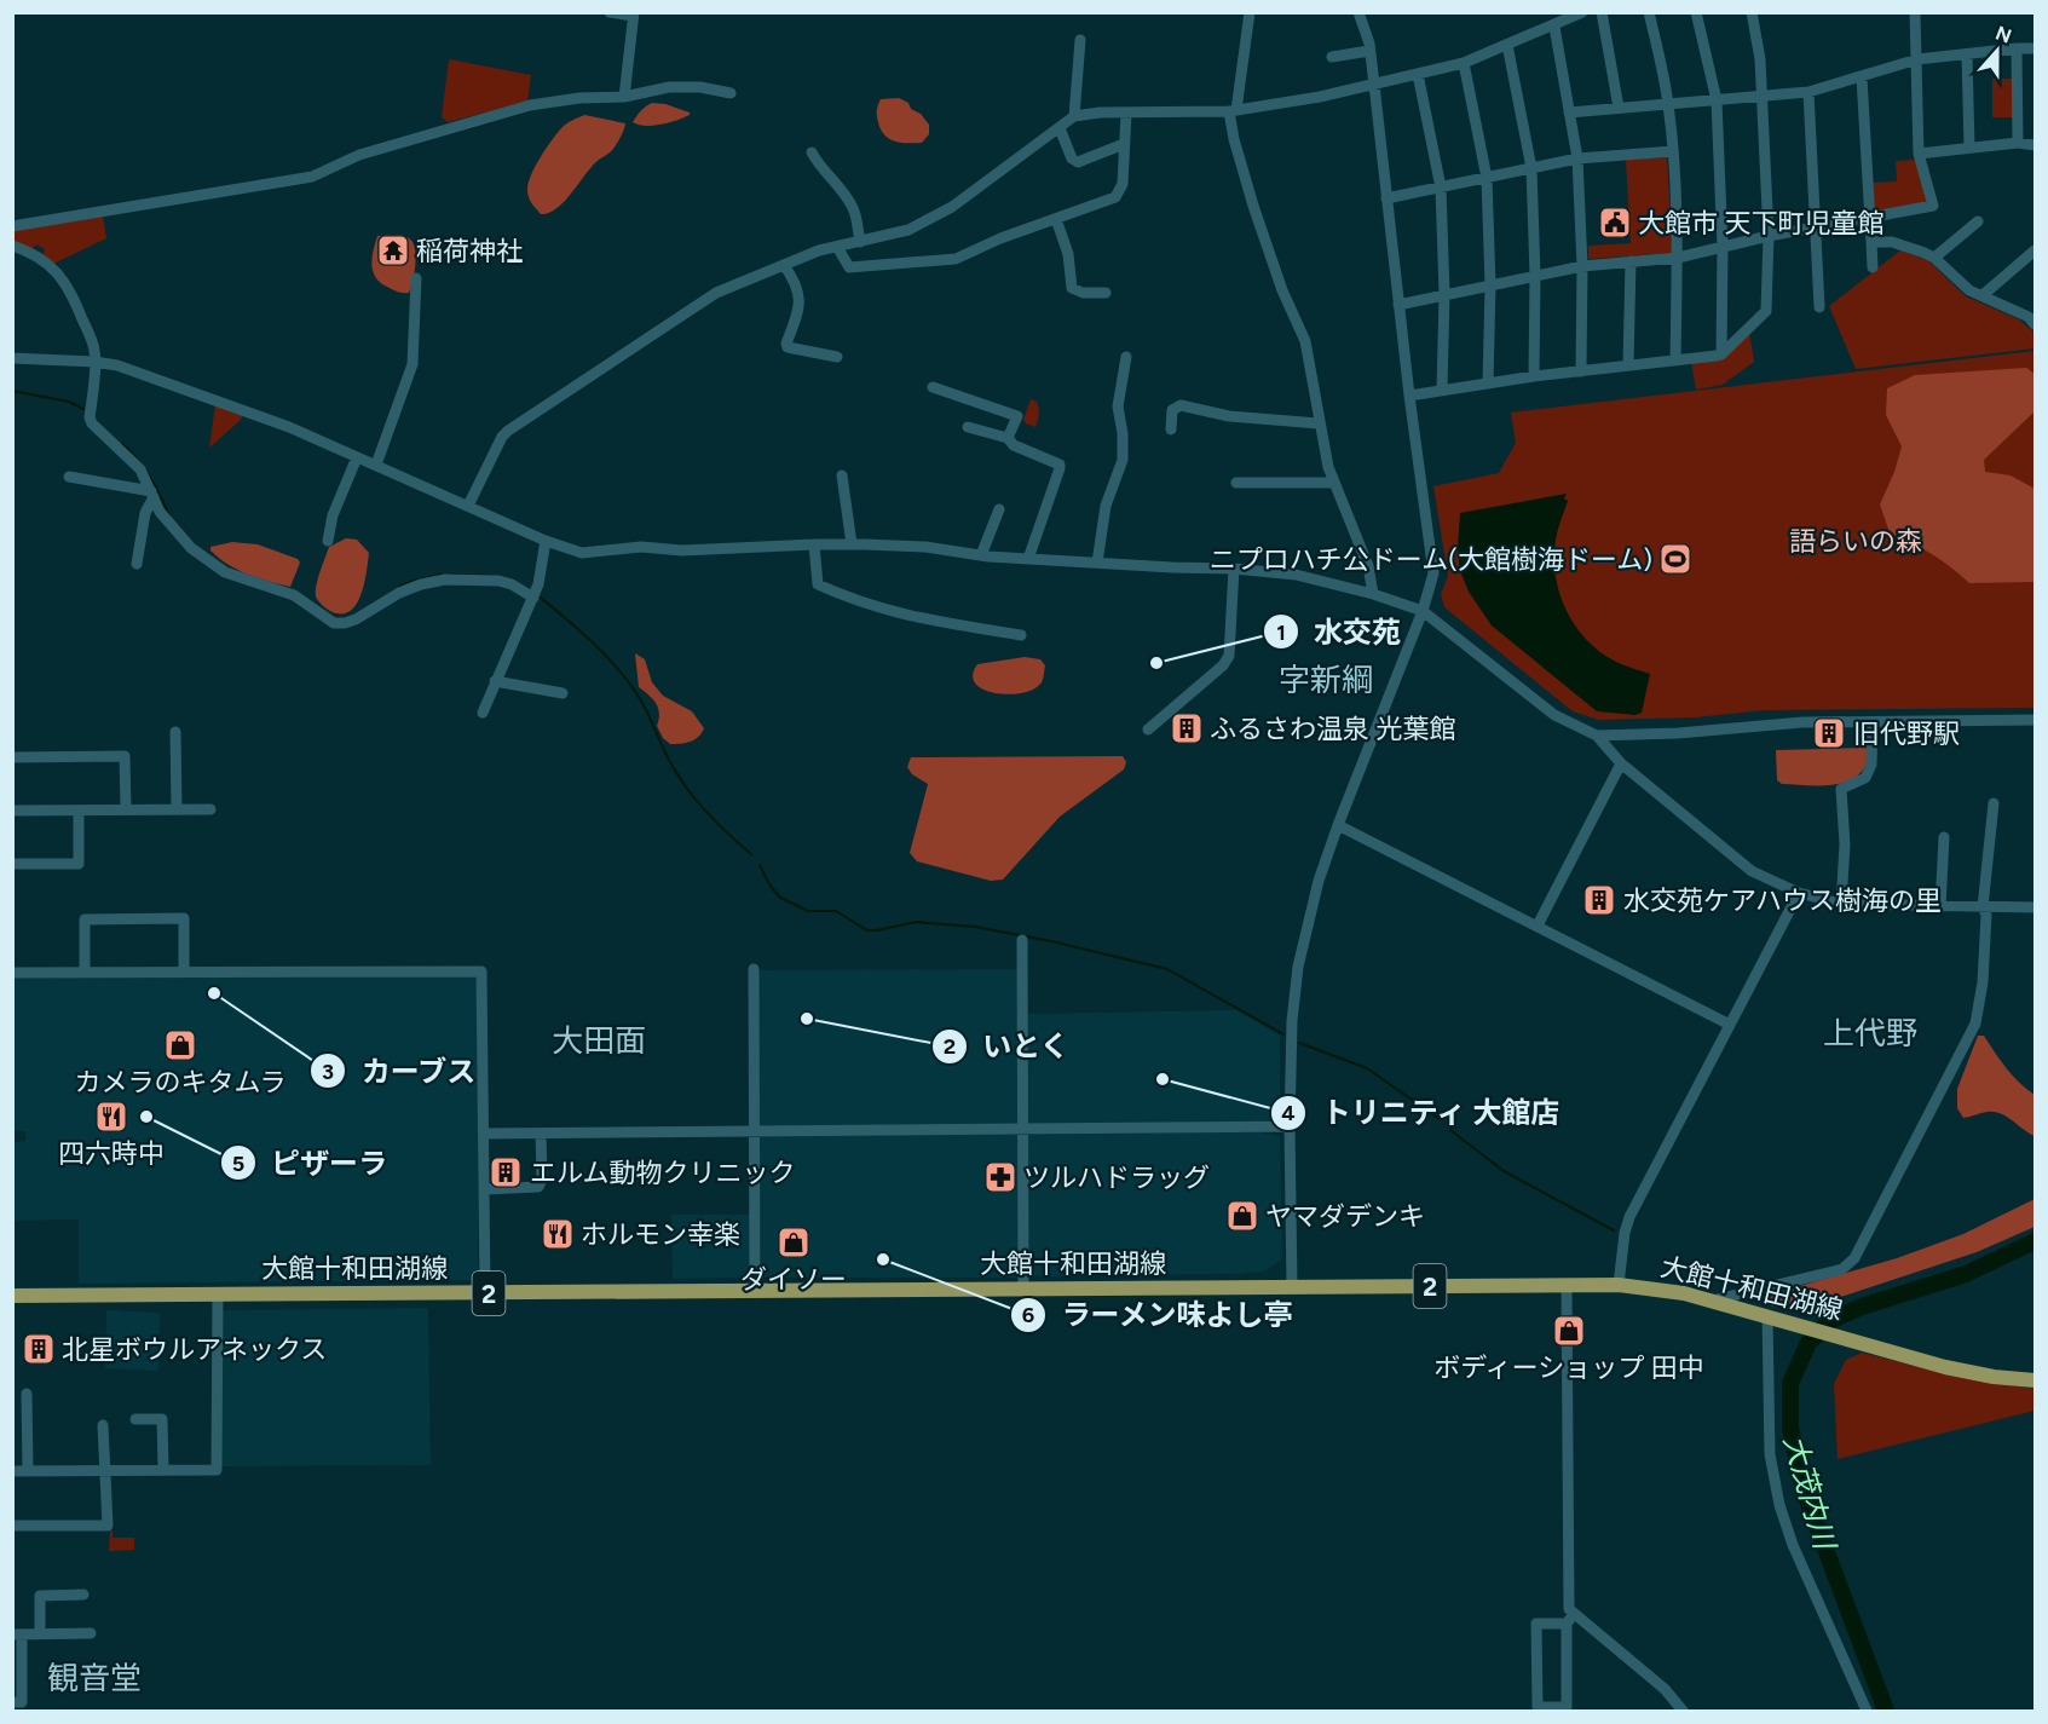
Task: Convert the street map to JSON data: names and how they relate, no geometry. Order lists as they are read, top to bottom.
{
  "streets": {
    "main road": ["大館十和田湖線", "2"]
  },
  "districts": [
    "字新綱",
    "上代野",
    "大田面",
    "観音堂"
  ],
  "water": ["大茂内川"],
  "parks": ["語らいの森"],
  "places": {
    "public building": ["大館市 天下町児童館"],
    "temple": ["稲荷神社"],
    "sports": ["ニプロハチ公ドーム(大館樹海ドーム)"],
    "other": [
      "水交苑",
      "カーブス",
      "いとく",
      "トリニティ 大館店",
      "ピザーラ",
      "ラーメン味よし亭"
    ],
    "building": [
      "ふるさわ温泉 光葉館",
      "旧代野駅",
      "水交苑ケアハウス樹海の里",
      "エルム動物クリニック",
      "北星ボウルアネックス"
    ],
    "shop": [
      "カメラのキタムラ",
      "ヤマダデンキ",
      "ダイソー",
      "ボディーショップ 田中"
    ],
    "restaurant": ["四六時中", "ホルモン幸楽"],
    "pharmacy": ["ツルハドラッグ"]
  },
  "north": "top"
}
